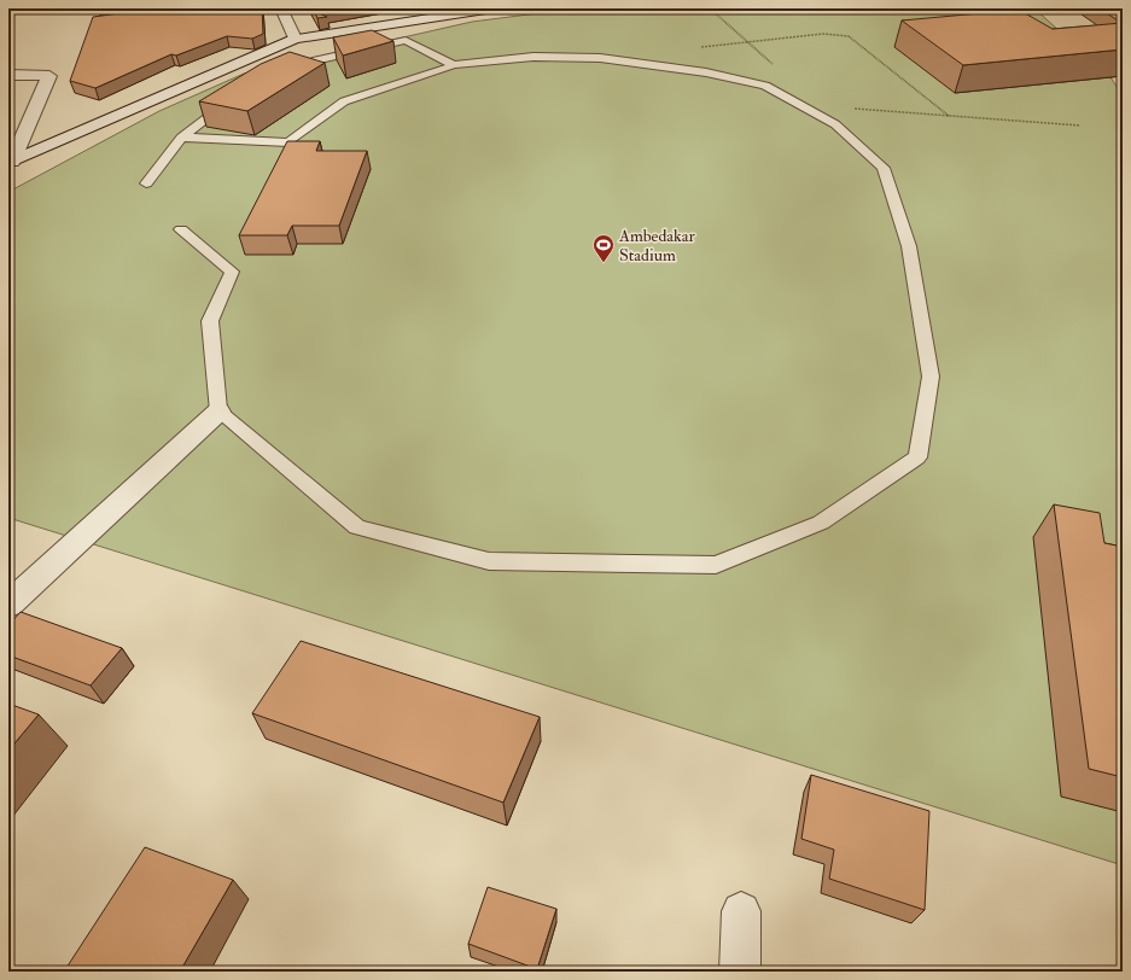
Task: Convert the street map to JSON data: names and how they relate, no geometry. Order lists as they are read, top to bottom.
{
  "places": {
    "sports": ["Ambedakar Stadium"]
  }
}
